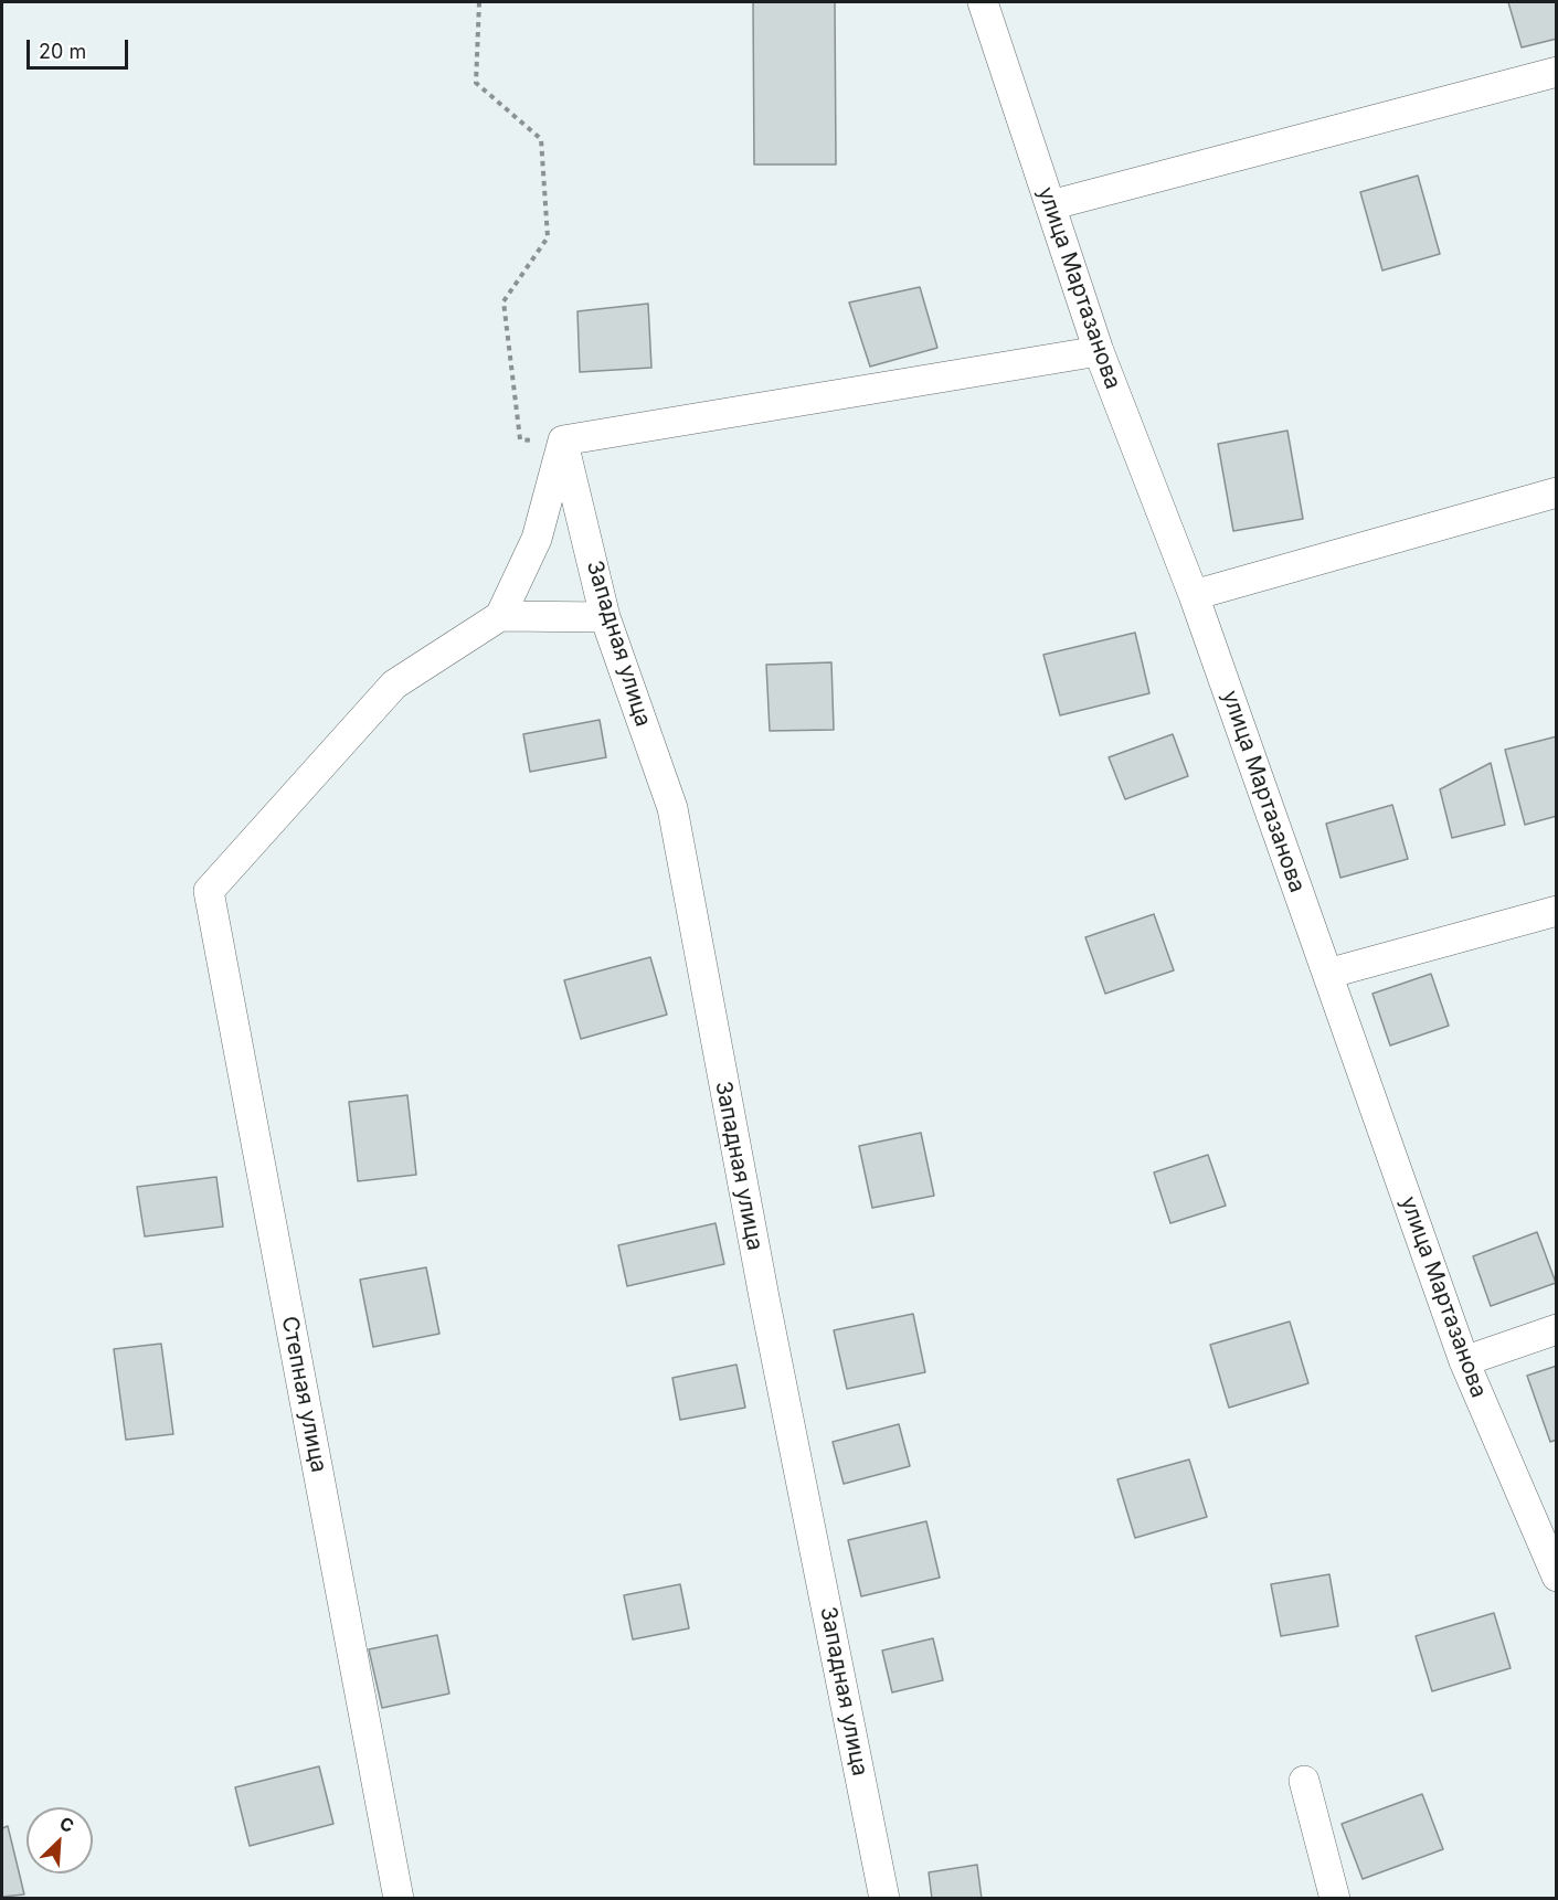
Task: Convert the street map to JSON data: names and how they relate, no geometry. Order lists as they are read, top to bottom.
{
  "streets": {
    "street": ["улица Мартазанова", "Западная улица", "Степная улица"]
  },
  "scale_bar": "20 m",
  "north": "top right"
}
